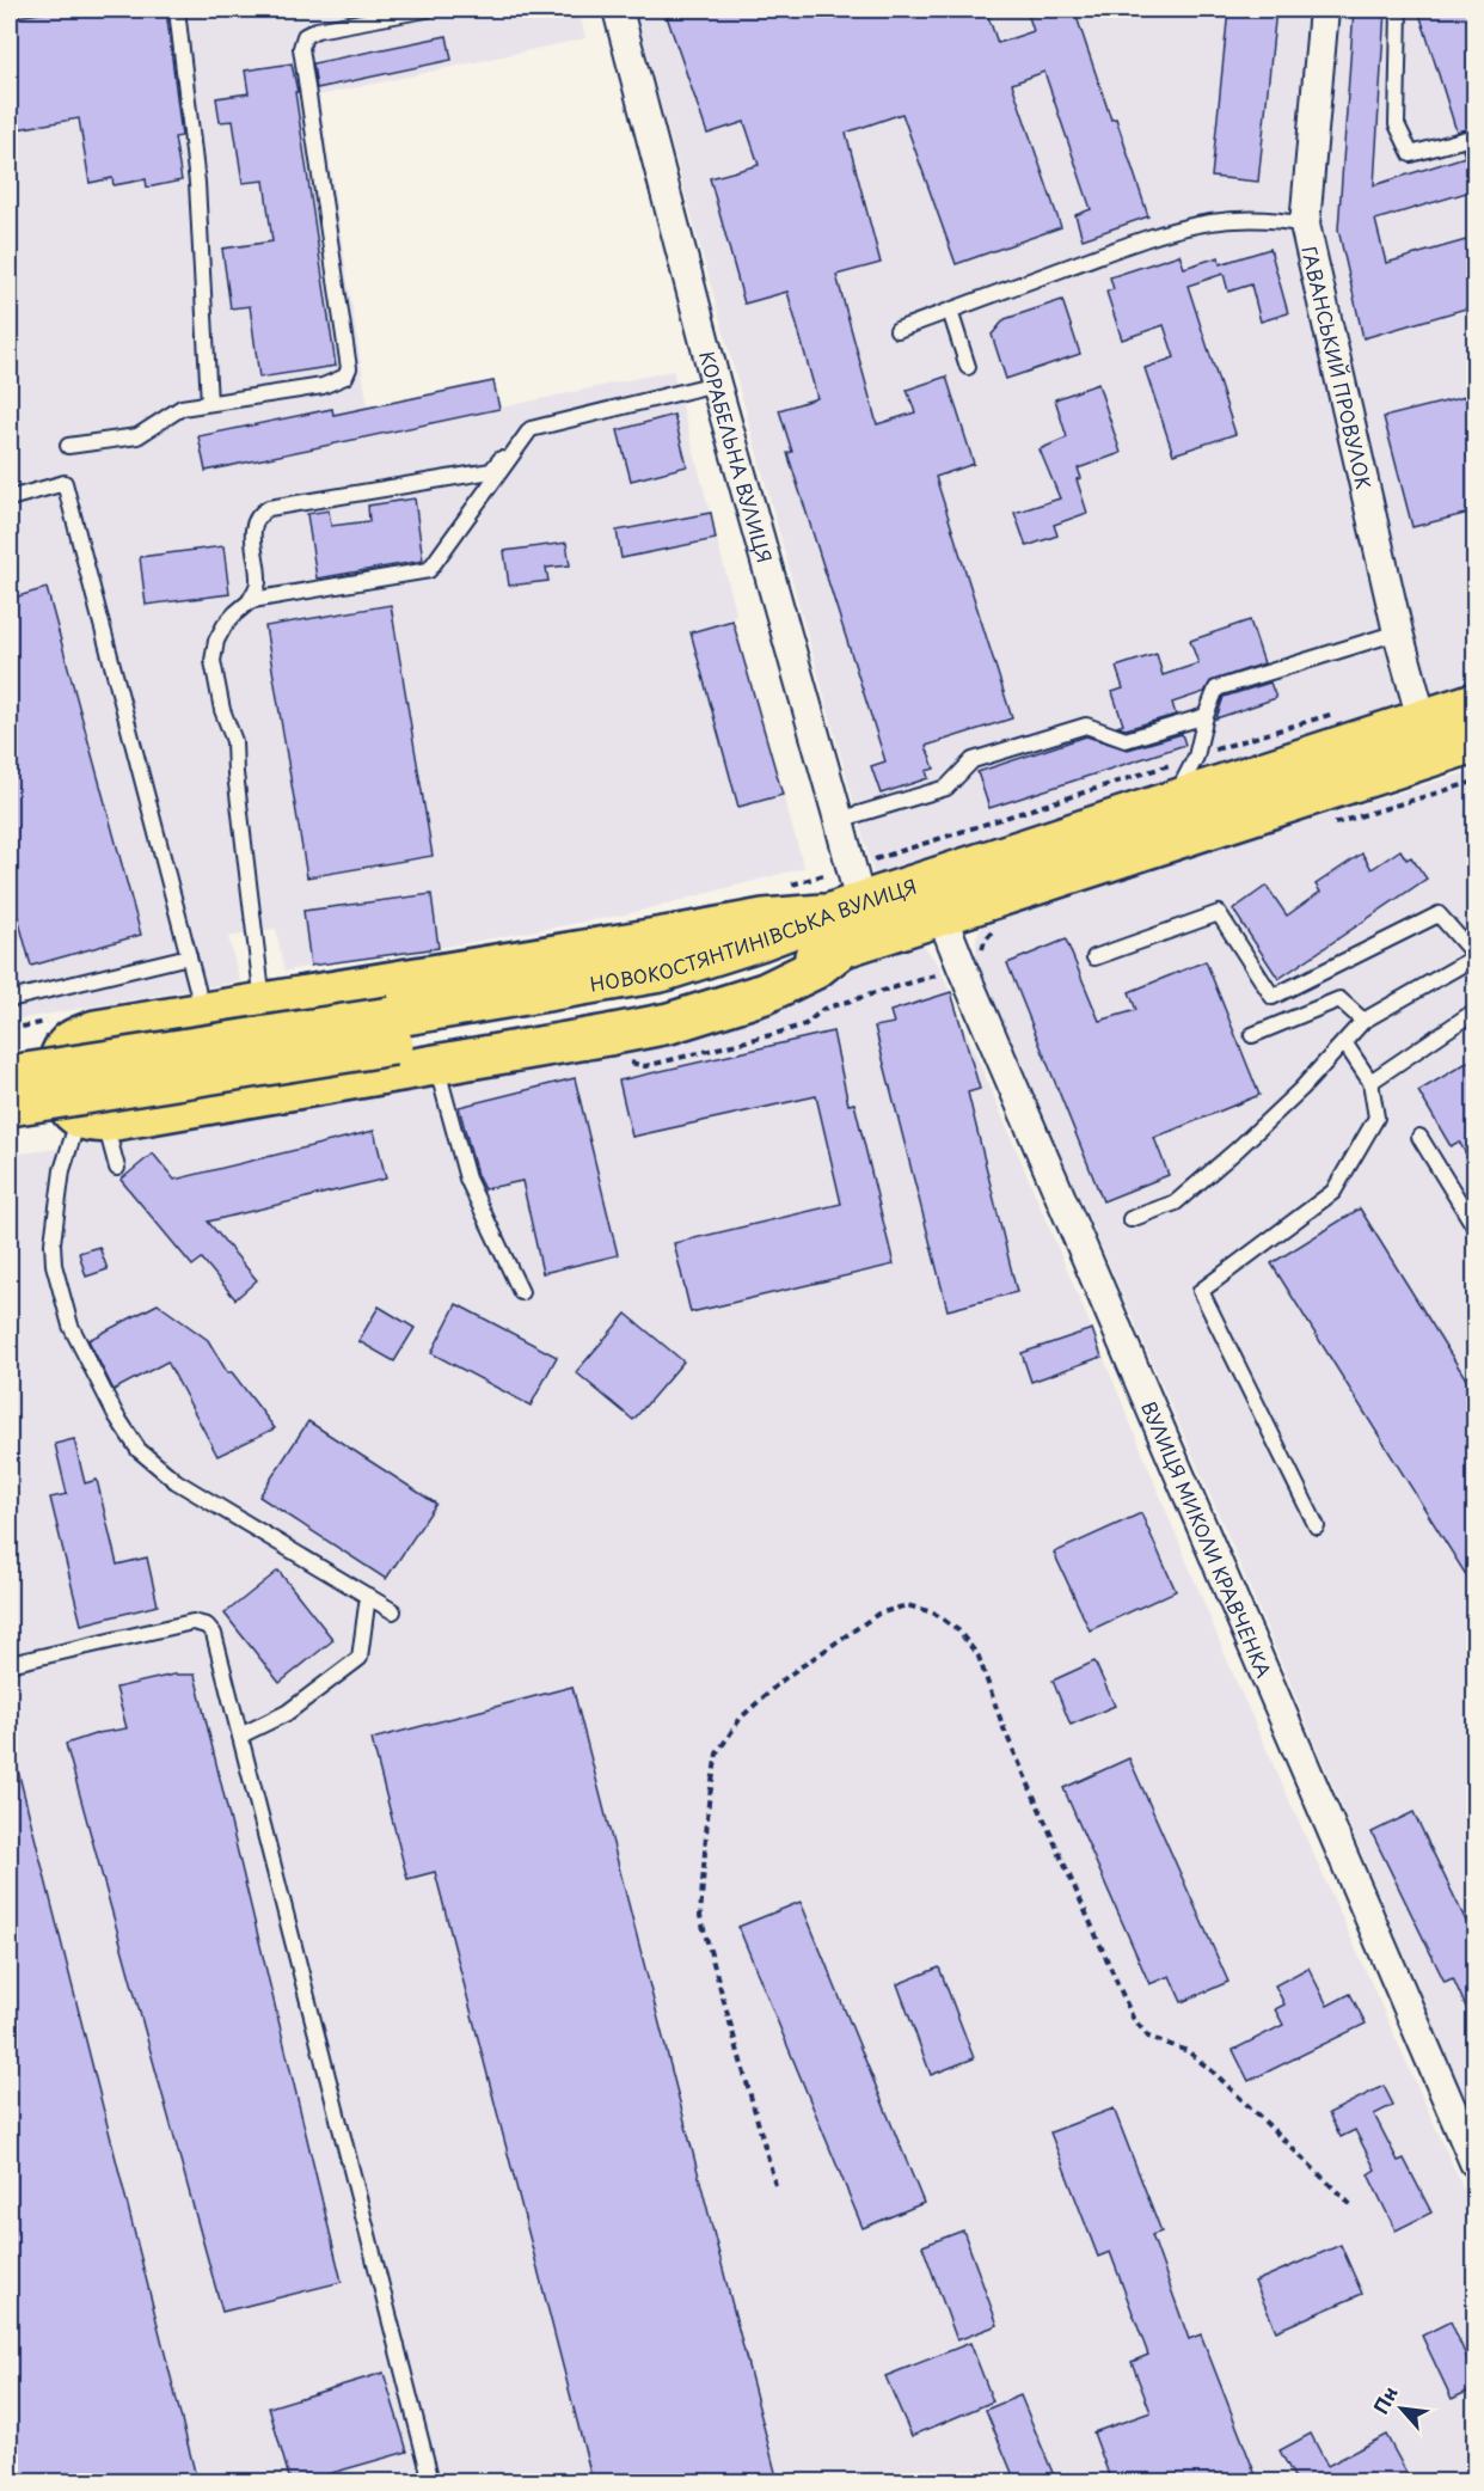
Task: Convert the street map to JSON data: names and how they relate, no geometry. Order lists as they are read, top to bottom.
{
  "streets": {
    "main road": ["НОВОКОСТЯНТИНІВСЬКА ВУЛИЦЯ"],
    "street": ["ГАВАНСЬКИЙ ПРОВУЛОК", "КОРАБЕЛЬНА ВУЛИЦЯ", "ВУЛИЦЯ МИКОЛИ КРАВЧЕНКА"]
  },
  "crossings": [
    ["ГАВАНСЬКИЙ ПРОВУЛОК", "НОВОКОСТЯНТИНІВСЬКА ВУЛИЦЯ"],
    ["КОРАБЕЛЬНА ВУЛИЦЯ", "НОВОКОСТЯНТИНІВСЬКА ВУЛИЦЯ"],
    ["НОВОКОСТЯНТИНІВСЬКА ВУЛИЦЯ", "ВУЛИЦЯ МИКОЛИ КРАВЧЕНКА"]
  ],
  "north": "top left"
}
